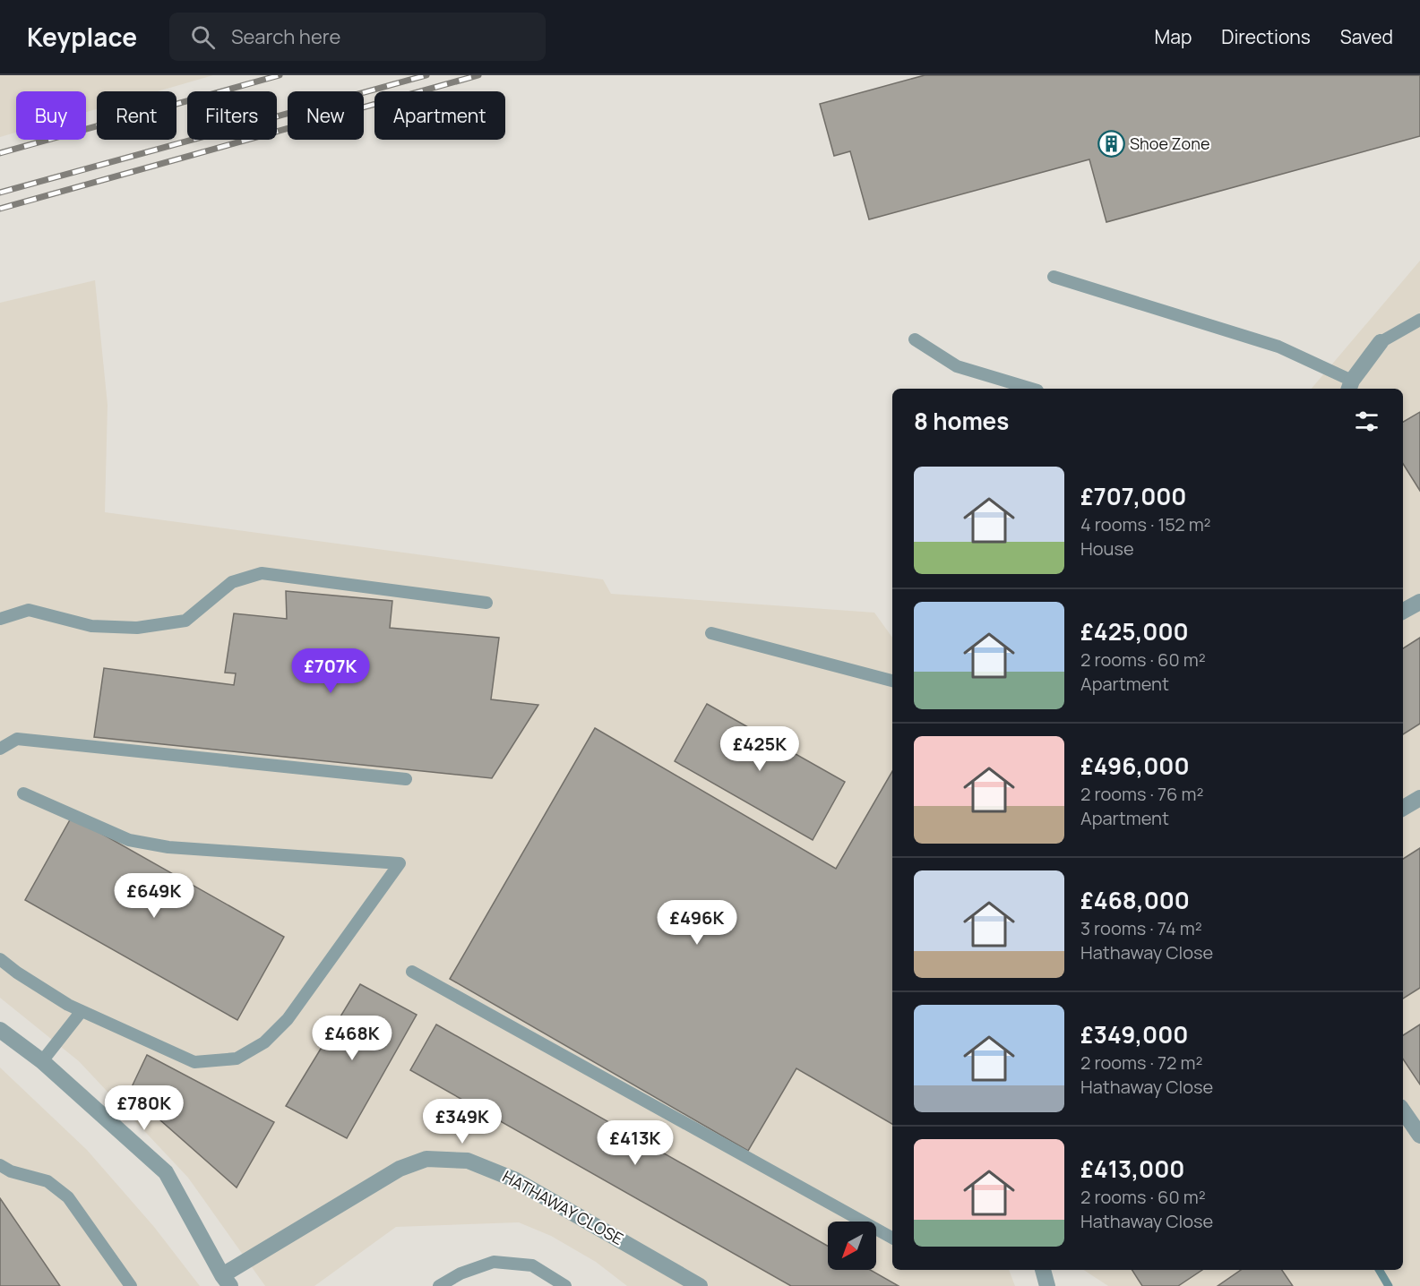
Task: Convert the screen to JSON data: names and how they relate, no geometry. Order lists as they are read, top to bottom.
{
  "streets": {
    "street": ["HATHAWAY CLOSE"]
  },
  "places": {
    "building": ["Shoe Zone"]
  },
  "north": "bottom left",
  "page": {
    "header": "Keyplace",
    "search": "Search here",
    "nav": ["Map", "Directions", "Saved"],
    "chip": [
      "Buy",
      "Rent",
      "Filters",
      "New",
      "Apartment"
    ],
    "heading": "8 homes",
    "list": [
      {
        "name": "£707,000",
        "note": "4 rooms · 152 m² · House"
      },
      {
        "name": "£425,000",
        "note": "2 rooms · 60 m² · Apartment"
      },
      {
        "name": "£496,000",
        "note": "2 rooms · 76 m² · Apartment"
      },
      {
        "name": "£468,000",
        "note": "3 rooms · 74 m² · Hathaway Close"
      },
      {
        "name": "£349,000",
        "note": "2 rooms · 72 m² · Hathaway Close"
      },
      {
        "name": "£413,000",
        "note": "2 rooms · 60 m² · Hathaway Close"
      }
    ],
    "price": [
      "£707K",
      "£425K",
      "£649K",
      "£496K",
      "£468K",
      "£780K",
      "£349K",
      "£413K"
    ]
  }
}
